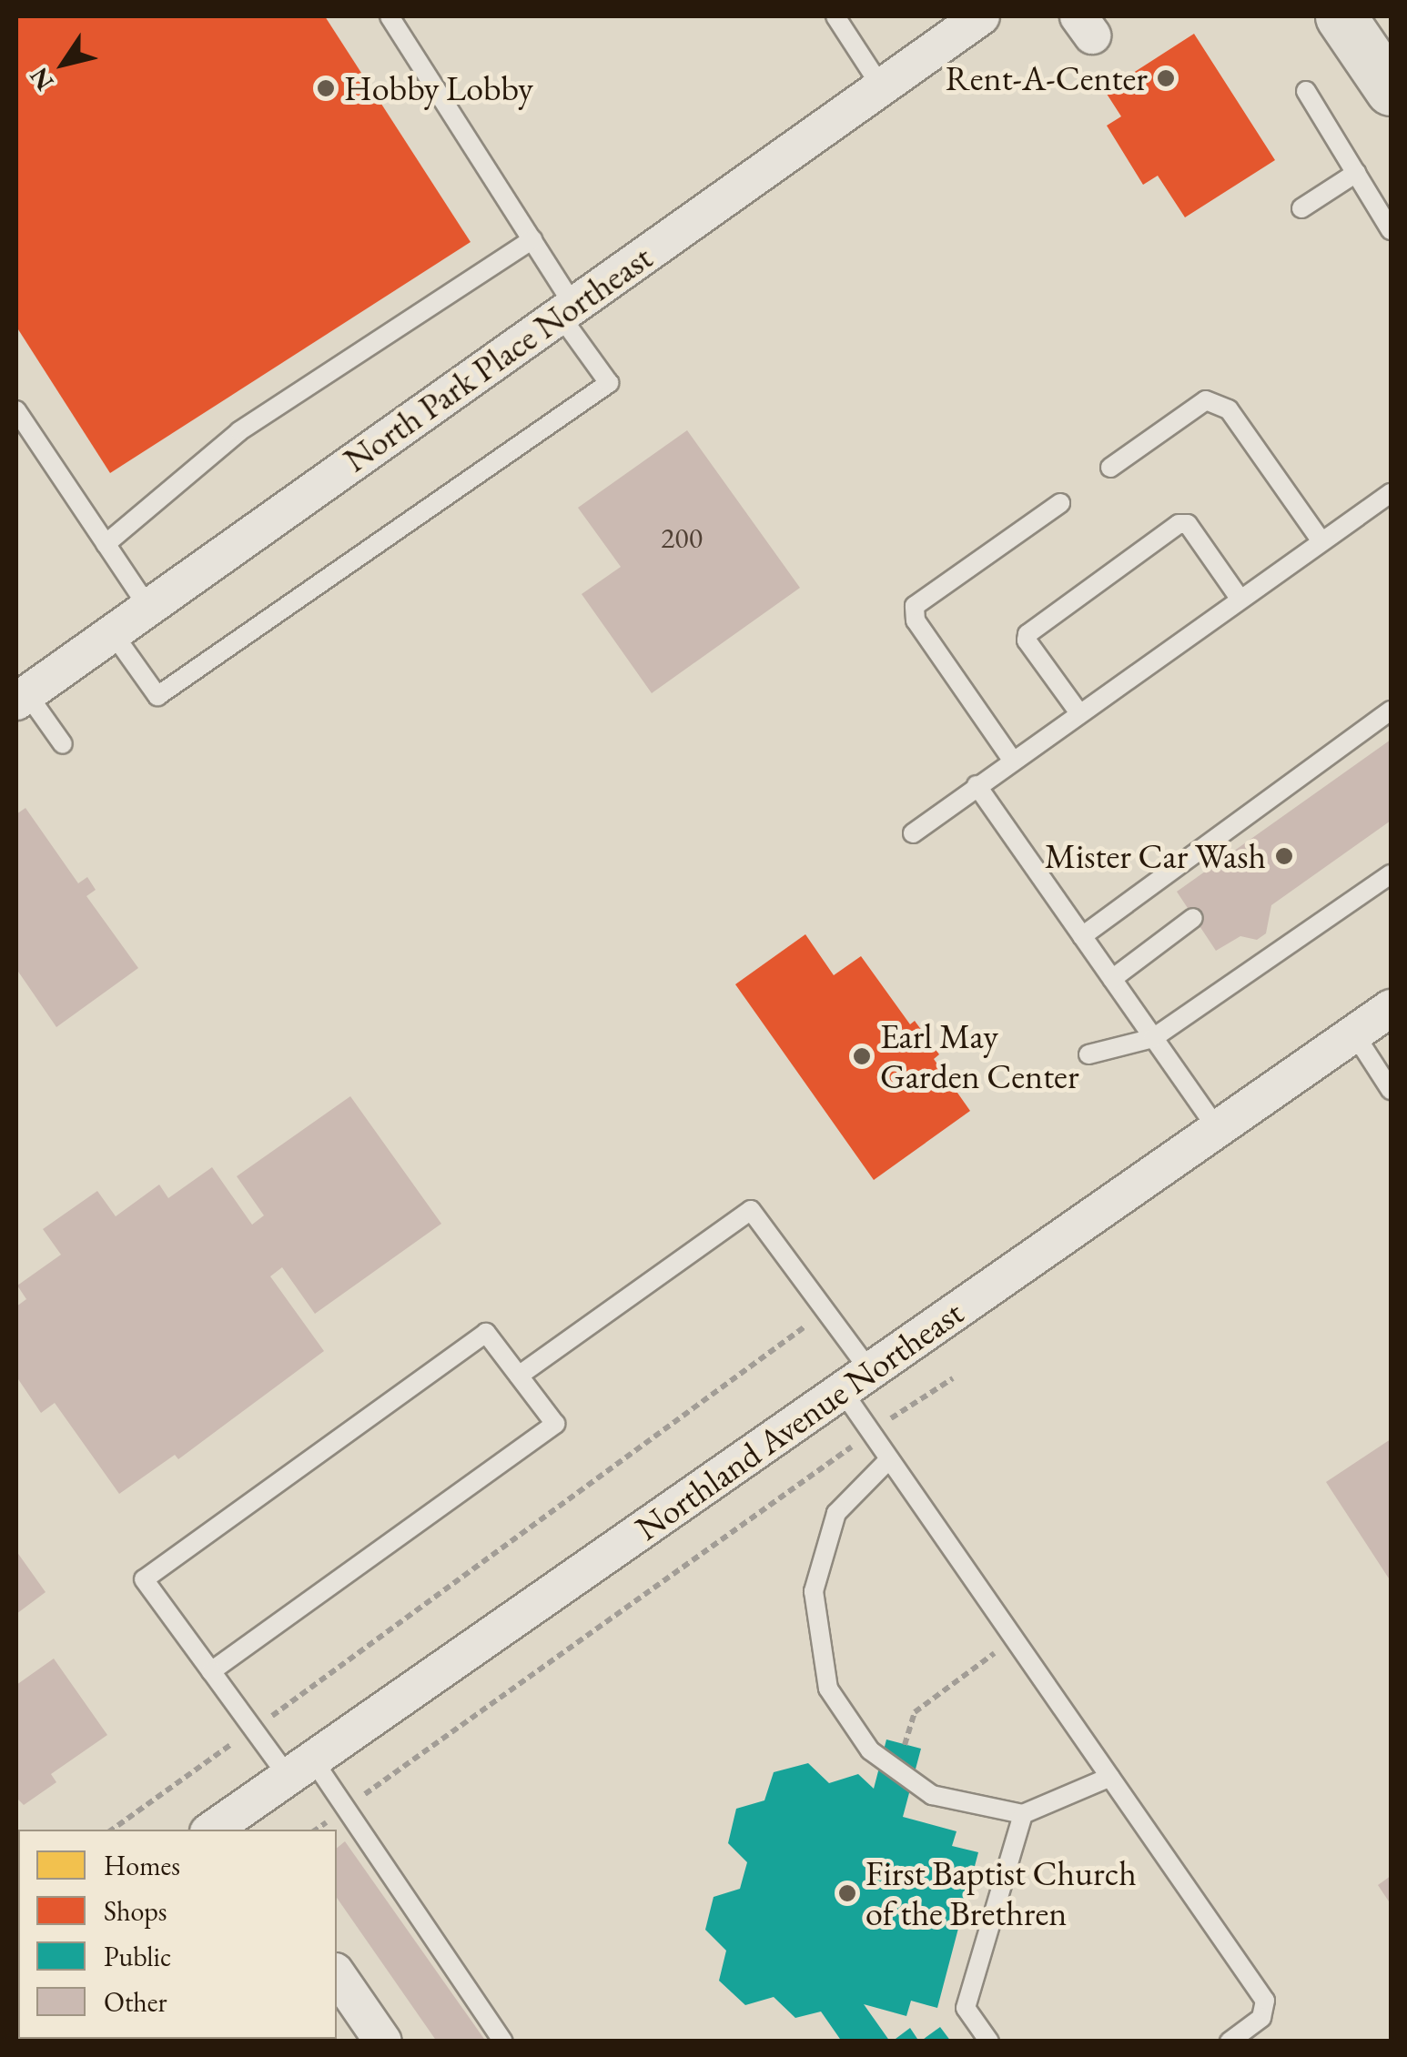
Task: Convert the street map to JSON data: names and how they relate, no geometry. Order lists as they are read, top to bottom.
{
  "streets": {
    "street": ["North Park Place Northeast", "Northland Avenue Northeast"]
  },
  "places": [
    "Rent-A-Center",
    "Hobby Lobby",
    "Mister Car Wash",
    "Earl May Garden Center",
    "First Baptist Church of the Brethren"
  ],
  "house_numbers": ["200"],
  "legend": [
    "Homes",
    "Shops",
    "Public",
    "Other"
  ],
  "north": "bottom left"
}
